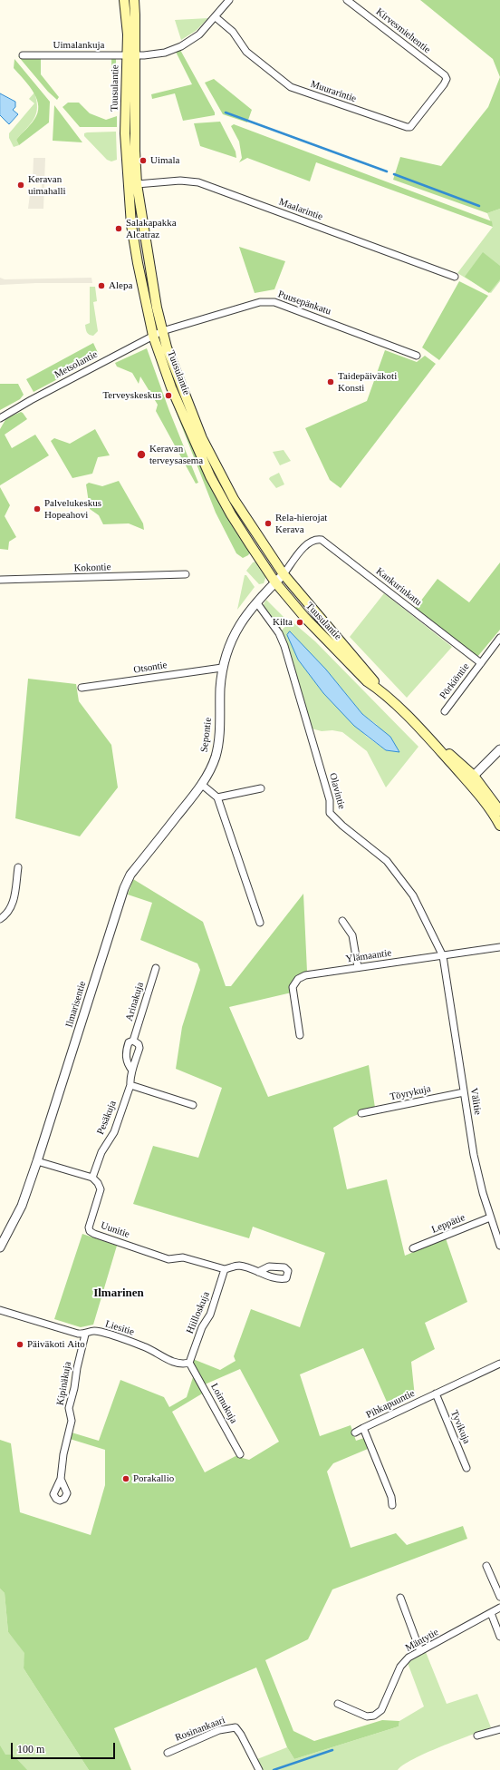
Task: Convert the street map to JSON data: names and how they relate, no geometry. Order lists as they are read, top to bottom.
{
  "streets": {
    "main road": ["Tuusulantie"],
    "street": [
      "Kirvesmiehentie",
      "Uimalankuja",
      "Muurarintie",
      "Maalarintie",
      "Puusepänkatu",
      "Metsolantie",
      "Kokontie",
      "Kankurinkatu",
      "Otsontie",
      "Pörkiöntie",
      "Sepontie",
      "Olavintie",
      "Ylämaantie",
      "Arinakuja",
      "Ilmarisentie",
      "Töyrykuja",
      "Välitie",
      "Pesäkuja",
      "Leppätie",
      "Uunitie",
      "Hiilloskuja",
      "Liesitie",
      "Kipinäkuja",
      "Loimukuja",
      "Pihkapuuntie",
      "Tyvikuja",
      "Mäntytie",
      "Rosinankaari"
    ]
  },
  "crossings": [
    ["Kirvesmiehentie", "Muurarintie"],
    ["Uimalankuja", "Tuusulantie"],
    ["Uimalankuja", "Muurarintie"],
    ["Tuusulantie", "Maalarintie"],
    ["Tuusulantie", "Puusepänkatu"],
    ["Tuusulantie", "Metsolantie"],
    ["Tuusulantie", "Kankurinkatu"],
    ["Tuusulantie", "Sepontie"],
    ["Puusepänkatu", "Metsolantie"],
    ["Kankurinkatu", "Pörkiöntie"],
    ["Kankurinkatu", "Sepontie"],
    ["Otsontie", "Sepontie"],
    ["Sepontie", "Olavintie"],
    ["Sepontie", "Ilmarisentie"],
    ["Olavintie", "Ylämaantie"],
    ["Olavintie", "Välitie"],
    ["Ylämaantie", "Välitie"],
    ["Arinakuja", "Pesäkuja"],
    ["Töyrykuja", "Välitie"],
    ["Välitie", "Leppätie"],
    ["Pesäkuja", "Uunitie"],
    ["Uunitie", "Hiilloskuja"],
    ["Hiilloskuja", "Liesitie"],
    ["Hiilloskuja", "Loimukuja"],
    ["Liesitie", "Kipinäkuja"],
    ["Liesitie", "Loimukuja"],
    ["Pihkapuuntie", "Tyvikuja"]
  ],
  "districts": ["Ilmarinen"],
  "places": [
    "Uimala",
    "Keravan uimahalli",
    "Salakapakka Alcatraz",
    "Alepa",
    "Taidepäiväkoti Konsti",
    "Terveyskeskus",
    "Keravan terveysasema",
    "Palvelukeskus Hopeahovi",
    "Rela-hierojat Kerava",
    "Kilta",
    "Päiväkoti Aito",
    "Porakallio"
  ],
  "scale_bar": "100 m"
}
